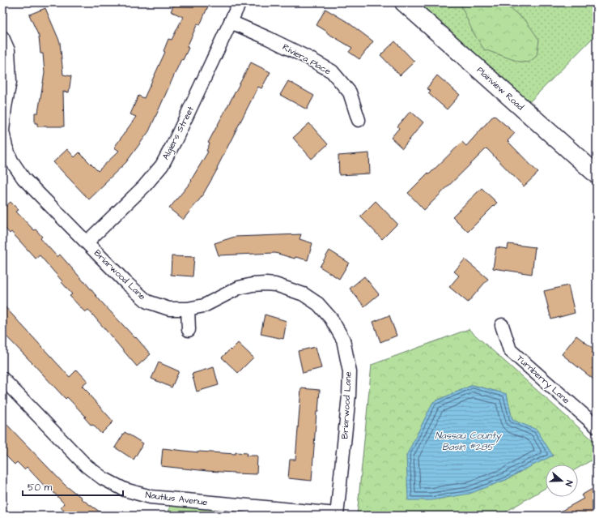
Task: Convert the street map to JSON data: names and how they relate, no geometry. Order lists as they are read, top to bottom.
{
  "streets": {
    "main road": ["Plainview Road"],
    "street": [
      "Riviera Place",
      "Algiers Street",
      "Briarwood Lane",
      "Turnberry Lane",
      "Nautilus Avenue"
    ]
  },
  "crossings": [
    ["Riviera Place", "Algiers Street"],
    ["Algiers Street", "Briarwood Lane"],
    ["Briarwood Lane", "Nautilus Avenue"]
  ],
  "water": ["Nassau County Basin #285"],
  "scale_bar": "50 m",
  "north": "right"
}
